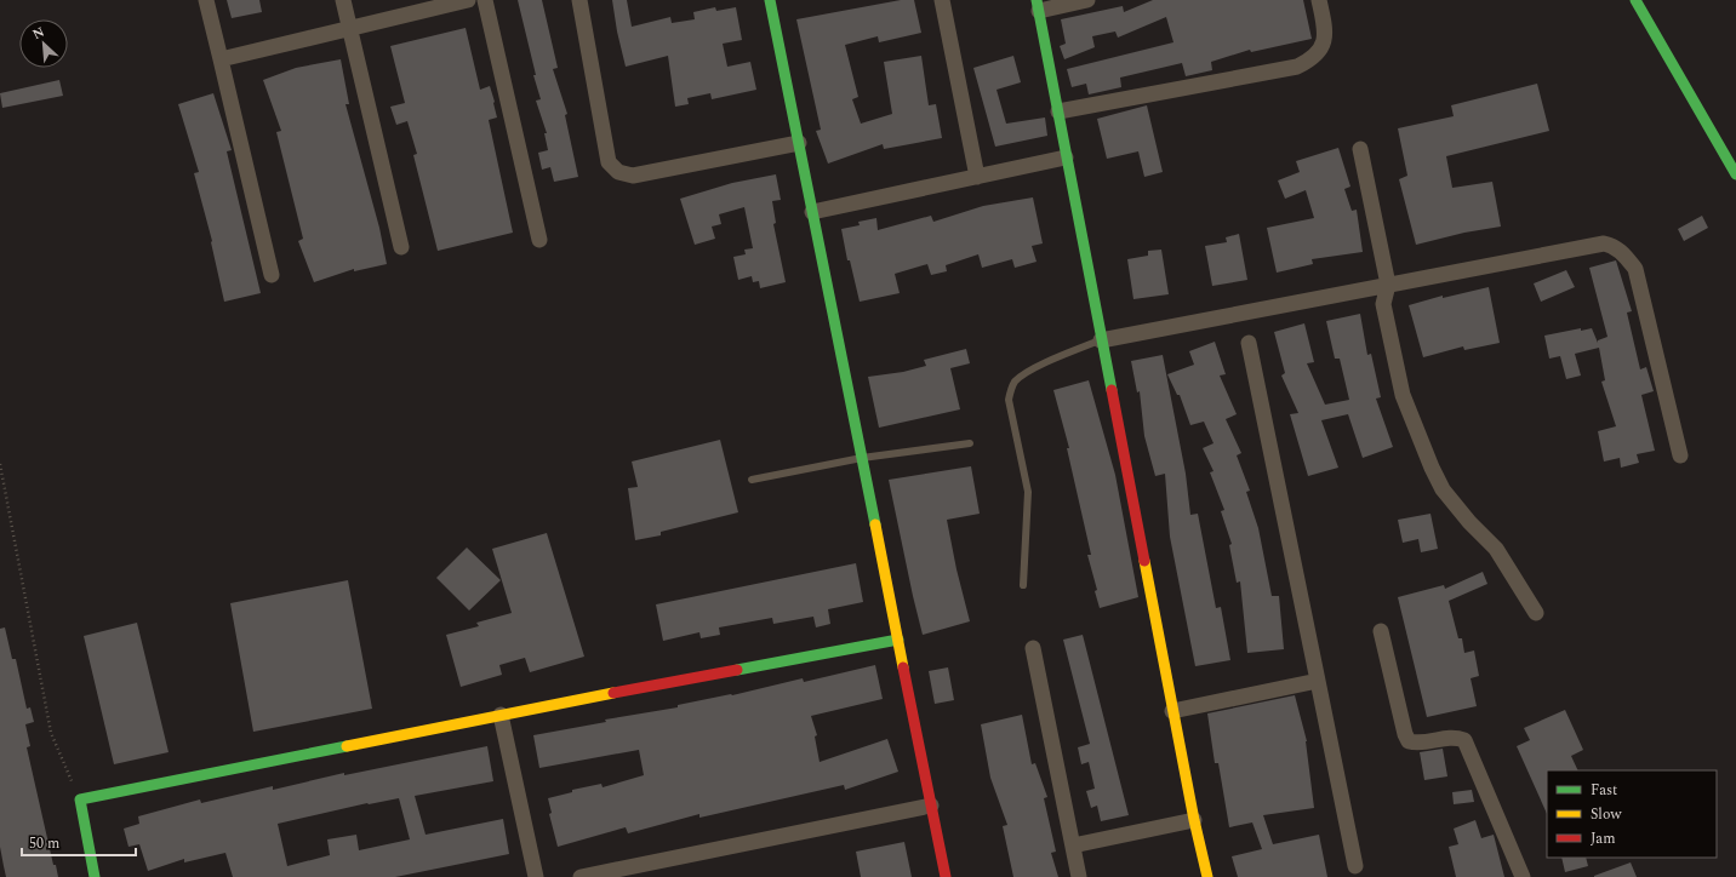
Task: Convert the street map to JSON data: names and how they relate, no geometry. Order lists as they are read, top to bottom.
{
  "legend": ["Fast", "Slow", "Jam"],
  "scale_bar": "50 m",
  "north": "top left"
}
